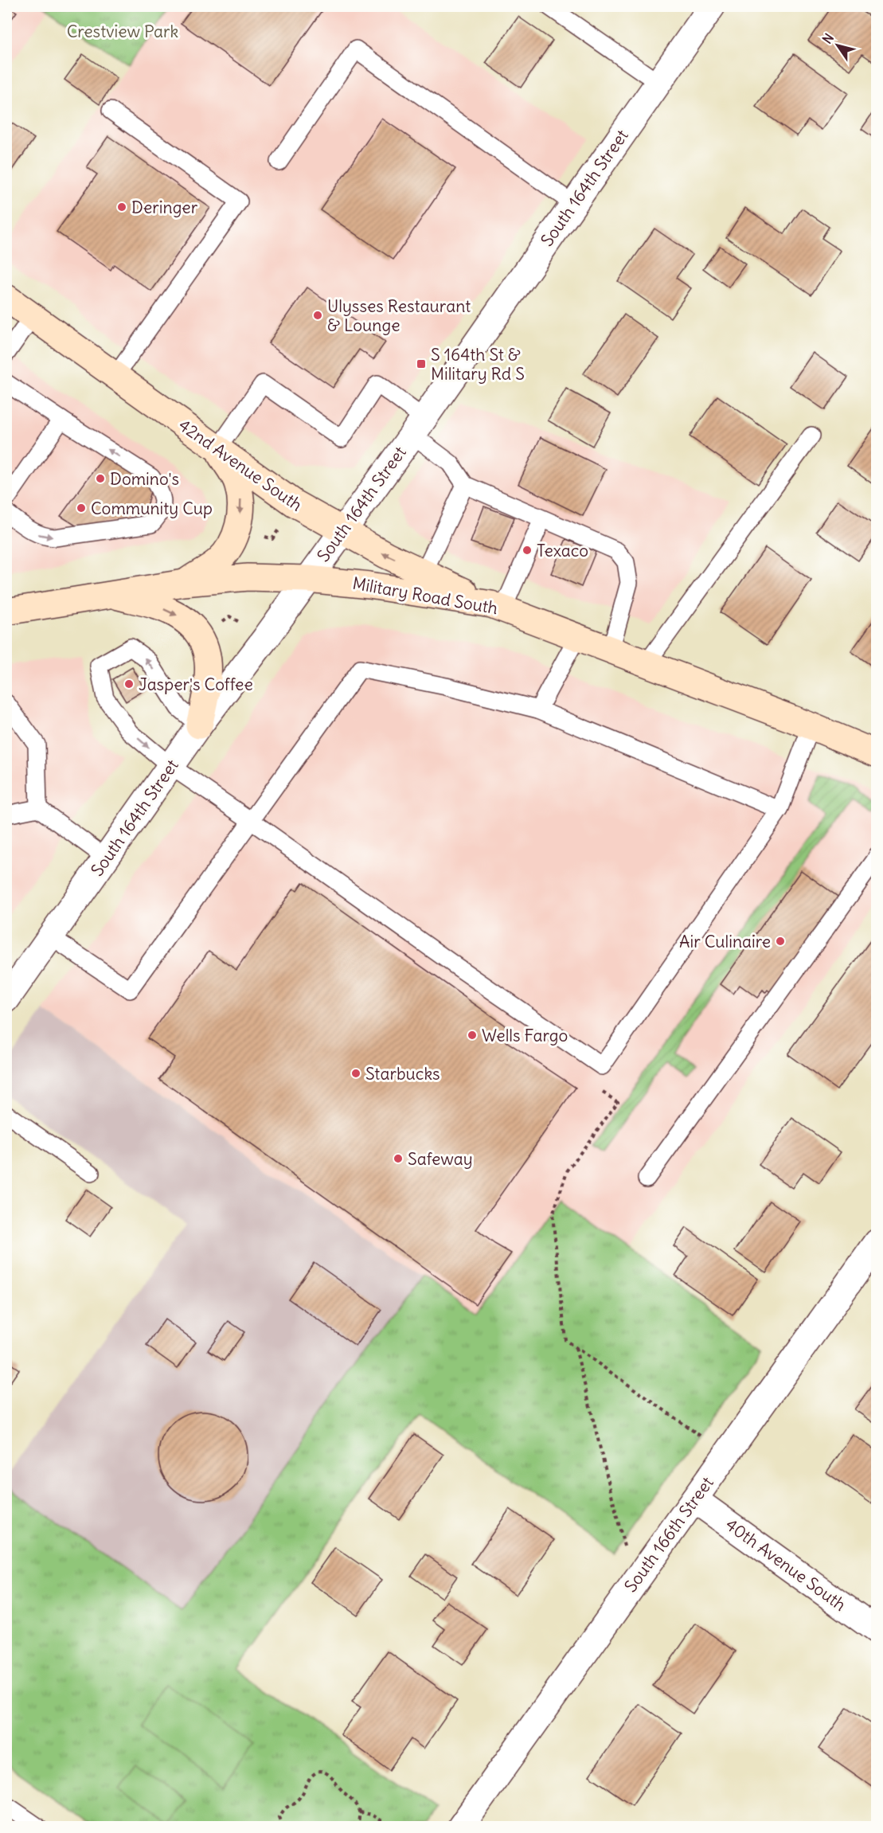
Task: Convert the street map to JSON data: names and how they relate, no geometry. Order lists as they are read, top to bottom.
{
  "streets": {
    "main road": ["42nd Avenue South", "Military Road South"],
    "street": ["South 164th Street", "South 166th Street", "40th Avenue South"]
  },
  "crossings": [
    ["South 164th Street", "42nd Avenue South"],
    ["South 164th Street", "Military Road South"],
    ["42nd Avenue South", "Military Road South"],
    ["South 166th Street", "40th Avenue South"]
  ],
  "parks": ["Crestview Park"],
  "places": {
    "other": [
      "Deringer",
      "Ulysses Restaurant & Lounge",
      "Domino's",
      "Community Cup",
      "Texaco",
      "Jasper's Coffee",
      "Air Culinaire",
      "Wells Fargo",
      "Starbucks",
      "Safeway"
    ],
    "transit": ["S 164th St & Military Rd S"]
  },
  "north": "top left"
}
